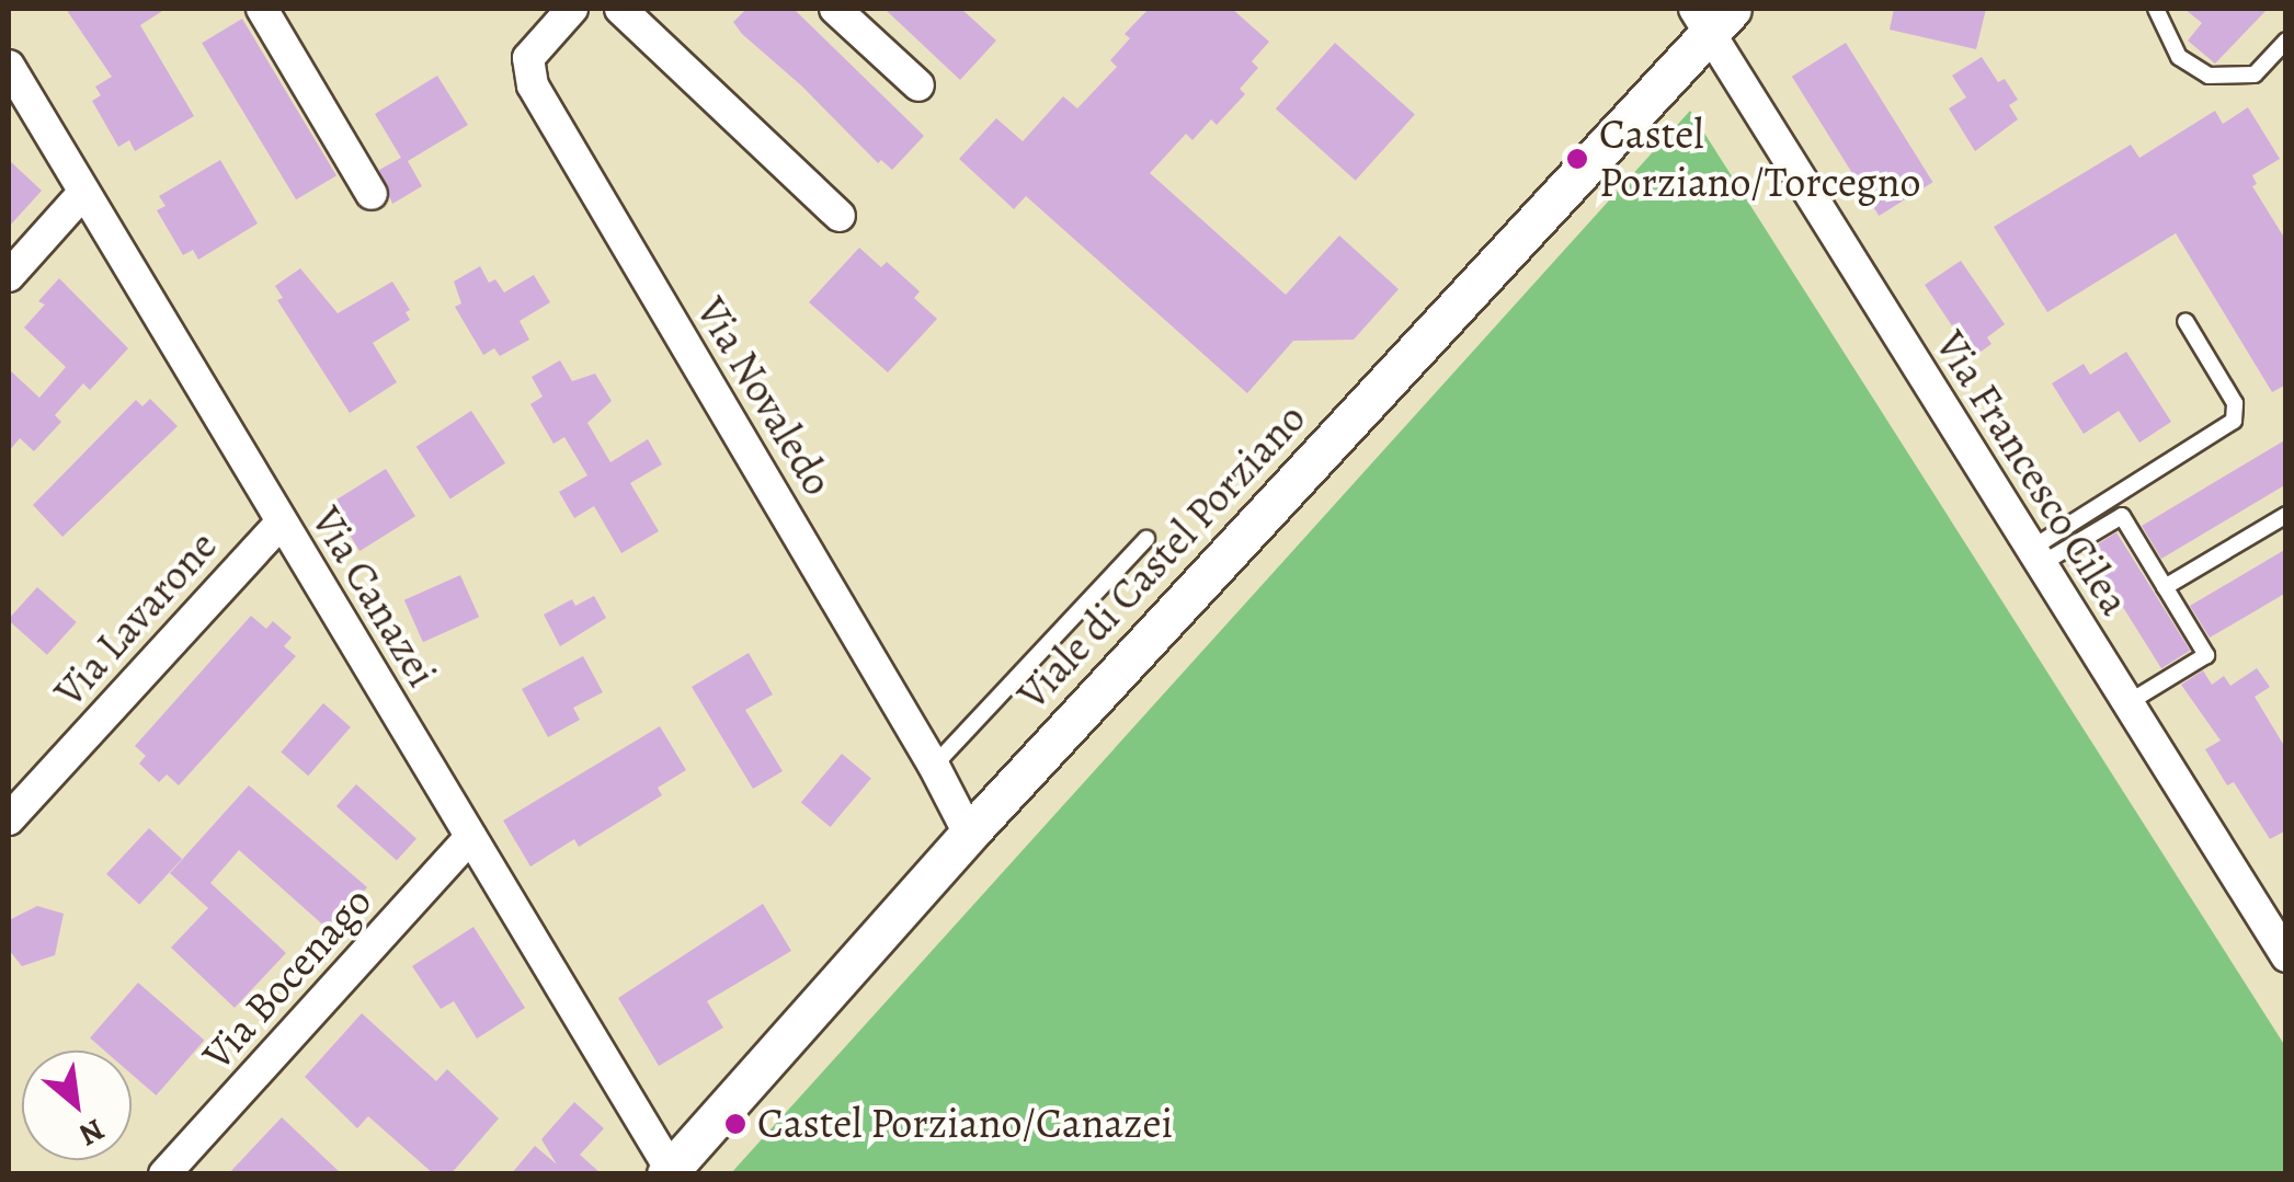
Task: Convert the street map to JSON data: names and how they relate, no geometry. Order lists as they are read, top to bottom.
{
  "streets": {
    "street": [
      "Via Novaledo",
      "Via Francesco Cilea",
      "Viale di Castel Porziano",
      "Via Canazei",
      "Via Lavarone",
      "Via Bocenago"
    ]
  },
  "crossings": [
    ["Via Novaledo", "Viale di Castel Porziano"],
    ["Via Francesco Cilea", "Viale di Castel Porziano"],
    ["Viale di Castel Porziano", "Via Canazei"],
    ["Via Canazei", "Via Lavarone"],
    ["Via Canazei", "Via Bocenago"]
  ],
  "places": ["Castel Porziano/Torcegno", "Castel Porziano/Canazei"],
  "north": "bottom right"
}
